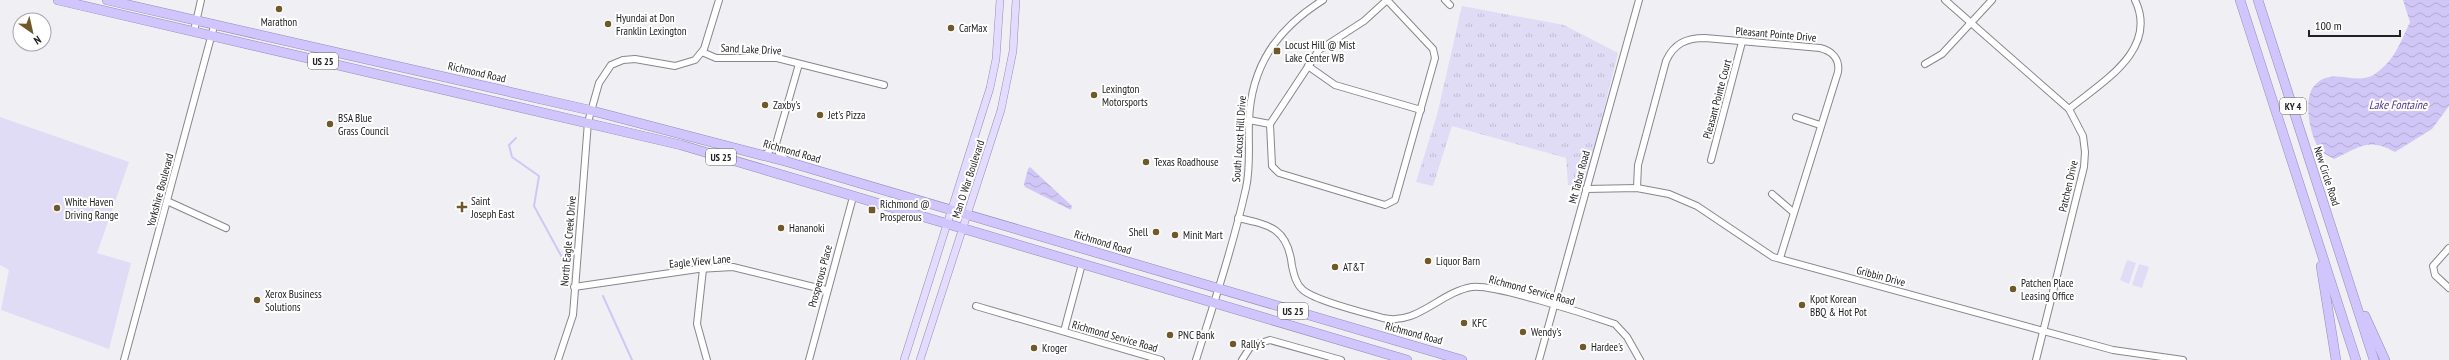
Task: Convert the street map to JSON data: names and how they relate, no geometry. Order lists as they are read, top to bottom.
{
  "streets": {
    "highway": [
      "US 25",
      "Richmond Road",
      "KY 4",
      "New Circle Road"
    ],
    "main road": ["Man O War Boulevard"],
    "street": [
      "Pleasant Pointe Drive",
      "Sand Lake Drive",
      "Pleasant Pointe Court",
      "South Locust Hill Drive",
      "Mt Tabor Road",
      "Patchen Drive",
      "Yorkshire Boulevard",
      "North Eagle Creek Drive",
      "Eagle View Lane",
      "Prosperous Place",
      "Gribbin Drive",
      "Richmond Service Road"
    ]
  },
  "crossings": [
    ["Pleasant Pointe Drive", "Pleasant Pointe Court"],
    ["Pleasant Pointe Drive", "Gribbin Drive"],
    ["Sand Lake Drive", "North Eagle Creek Drive"],
    ["Richmond Road", "South Locust Hill Drive"],
    ["Richmond Road", "Man O War Boulevard"],
    ["Richmond Road", "Yorkshire Boulevard"],
    ["Richmond Road", "North Eagle Creek Drive"],
    ["Richmond Road", "Prosperous Place"],
    ["Richmond Road", "Richmond Service Road"],
    ["South Locust Hill Drive", "Richmond Service Road"],
    ["Mt Tabor Road", "Gribbin Drive"],
    ["Mt Tabor Road", "Richmond Service Road"],
    ["Patchen Drive", "Gribbin Drive"],
    ["North Eagle Creek Drive", "Eagle View Lane"],
    ["Eagle View Lane", "Prosperous Place"]
  ],
  "water": ["Lake Fontaine"],
  "places": {
    "other": [
      "Marathon",
      "Hyundai at Don Franklin Lexington",
      "CarMax",
      "Lexington Motorsports",
      "Zaxby's",
      "Jet's Pizza",
      "BSA Blue Grass Council",
      "Texas Roadhouse",
      "White Haven Driving Range",
      "Hananoki",
      "Shell",
      "Minit Mart",
      "Liquor Barn",
      "AT&T",
      "Patchen Place Leasing Office",
      "Xerox Business Solutions",
      "Kpot Korean BBQ & Hot Pot",
      "KFC",
      "Wendy's",
      "PNC Bank",
      "Rally's",
      "Hardee's",
      "Kroger"
    ],
    "transit": ["Locust Hill @ Mist Lake Center WB", "Richmond @ Prosperous"],
    "health": ["Saint Joseph East"]
  },
  "scale_bar": "100 m",
  "north": "bottom right"
}
